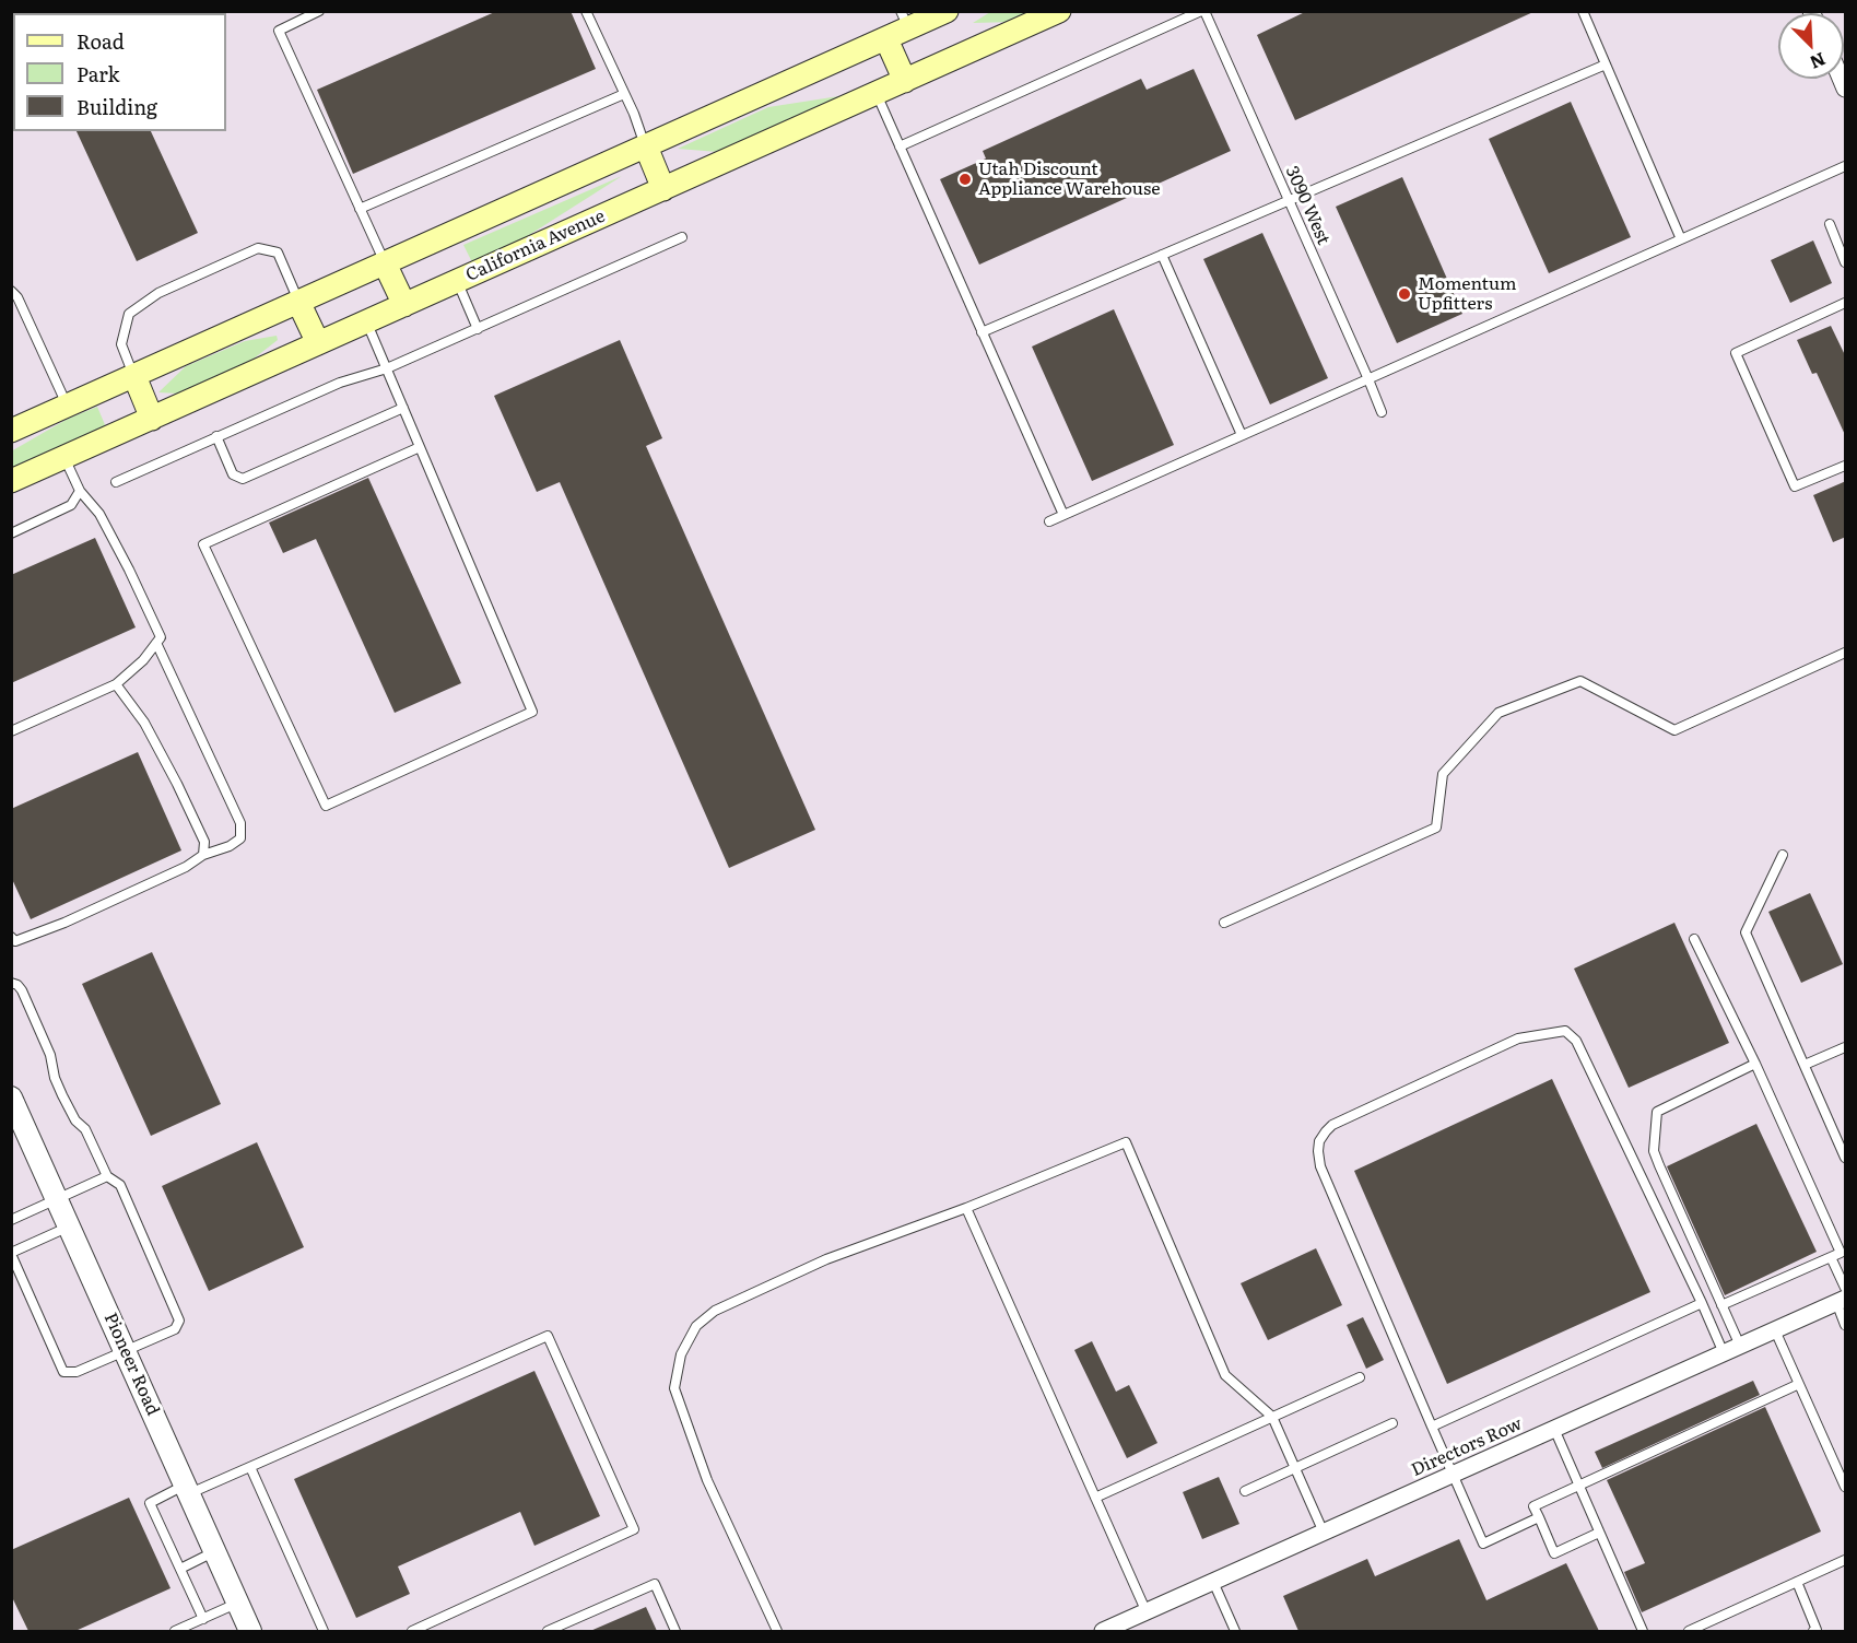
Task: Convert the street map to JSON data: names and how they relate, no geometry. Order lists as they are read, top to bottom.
{
  "streets": {
    "main road": ["California Avenue"],
    "street": ["Pioneer Road", "Directors Row"],
    "lane": ["3090 West"]
  },
  "places": ["Utah Discount Appliance Warehouse", "Momentum Upfitters"],
  "legend": ["Road", "Park", "Building"],
  "north": "bottom right"
}
